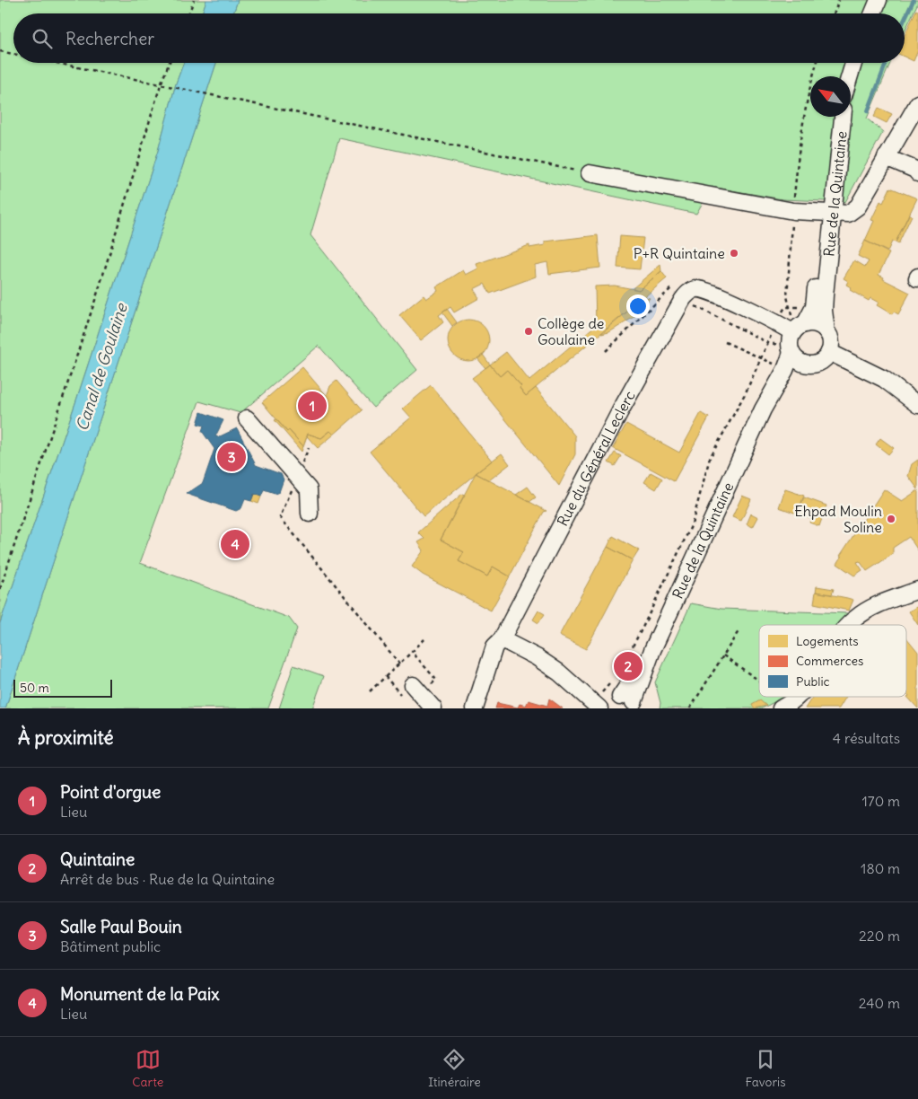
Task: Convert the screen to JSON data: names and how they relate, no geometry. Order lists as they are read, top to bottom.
{
  "streets": {
    "street": ["Rue de la Quintaine", "Rue du Général Leclerc"]
  },
  "water": ["Canal de Goulaine"],
  "places": ["P+R Quintaine", "Collège de Goulaine", "Ehpad Moulin Soline"],
  "legend": ["Logements", "Commerces", "Public"],
  "scale_bar": "50 m",
  "north": "top left",
  "page": {
    "search": "Rechercher",
    "pins": [
      "1",
      "3",
      "4",
      "2"
    ],
    "scale": "50 m",
    "heading": ["À proximité", "4 résultats"],
    "list": [
      {
        "mark": "1",
        "name": "Point d'orgue",
        "note": "Lieu",
        "value": "170 m"
      },
      {
        "mark": "2",
        "name": "Quintaine",
        "note": "Arrêt de bus · Rue de la Quintaine",
        "value": "180 m"
      },
      {
        "mark": "3",
        "name": "Salle Paul Bouin",
        "note": "Bâtiment public",
        "value": "220 m"
      },
      {
        "mark": "4",
        "name": "Monument de la Paix",
        "note": "Lieu",
        "value": "240 m"
      }
    ],
    "nav": ["Carte", "Itinéraire", "Favoris"]
  }
}
